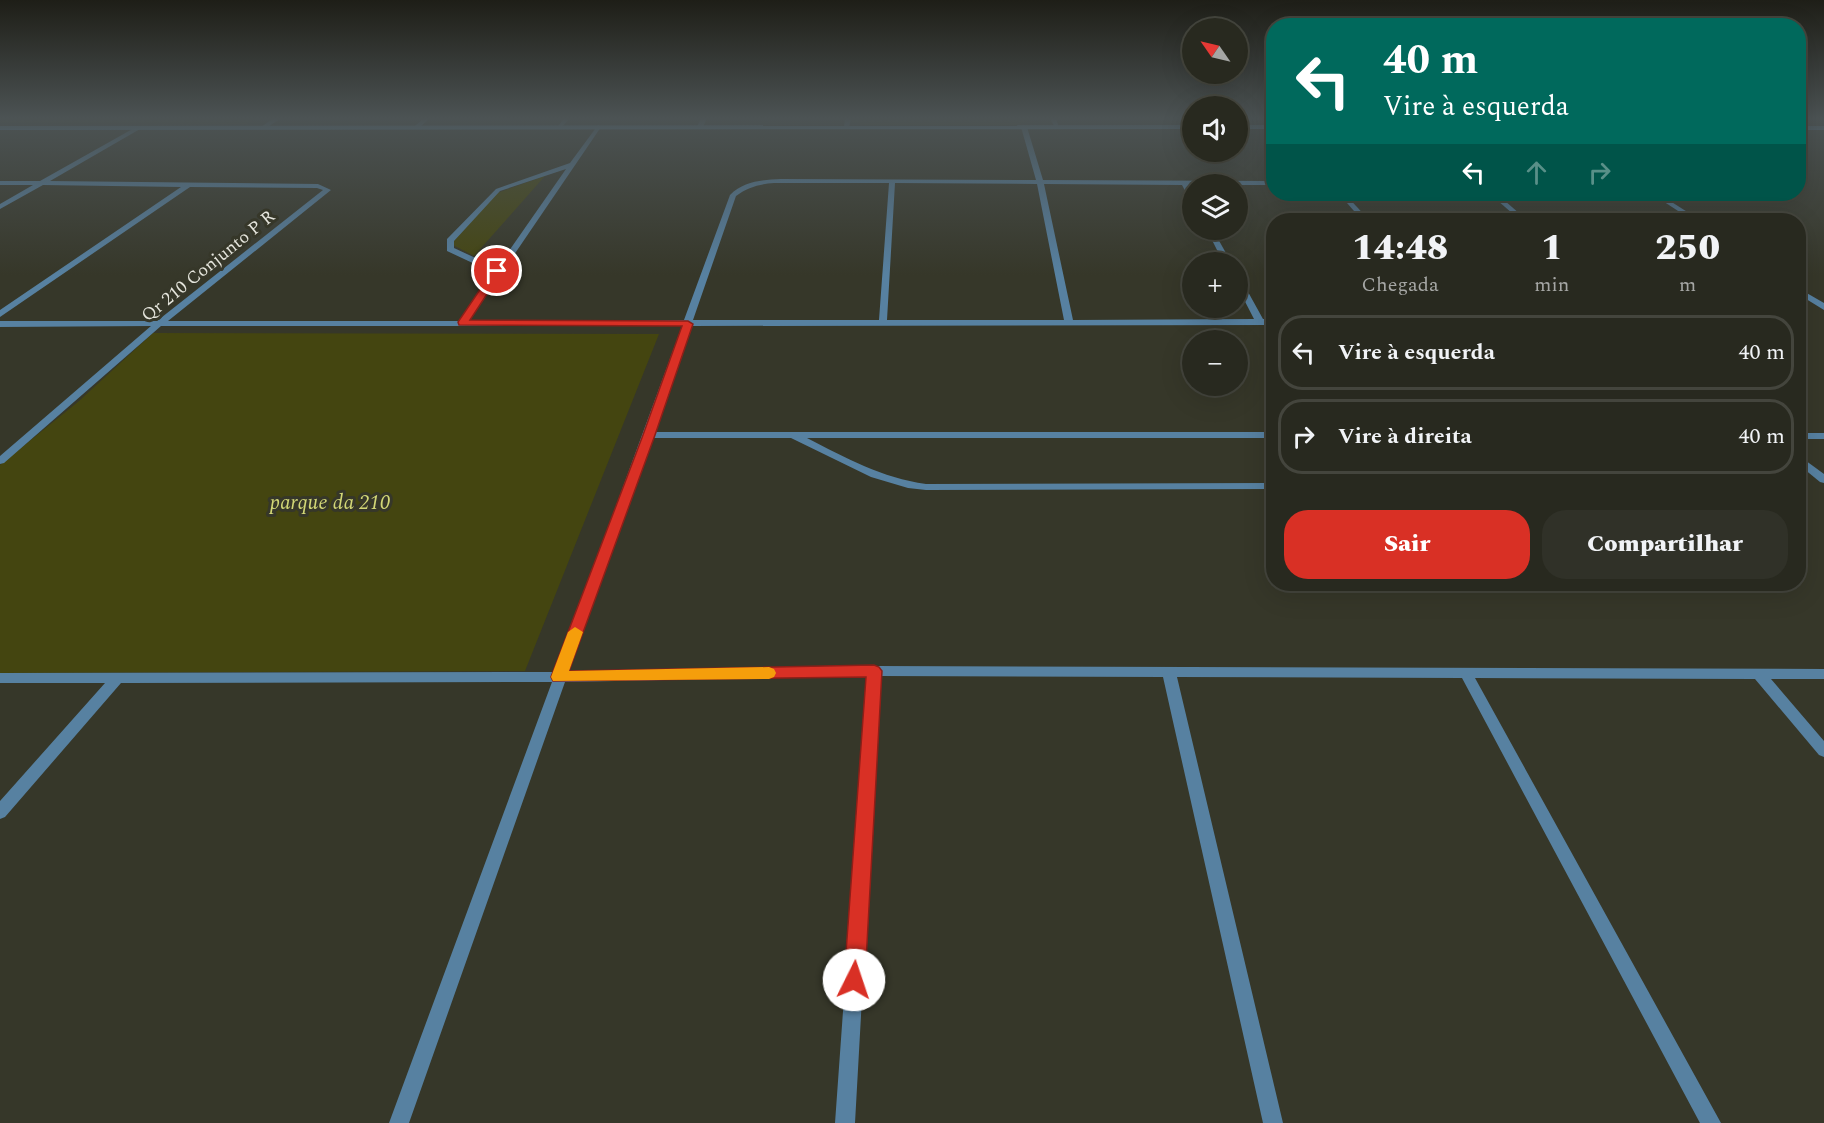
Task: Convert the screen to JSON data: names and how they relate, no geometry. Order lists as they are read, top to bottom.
{
  "streets": {
    "street": ["Qr 210 Conjunto P R"]
  },
  "parks": ["parque da 210"],
  "north": "top left",
  "page": {
    "map_buttons": ["+", "−"],
    "turn": ["40 m", "Vire à esquerda"],
    "eta": [
      "14:48",
      "Chegada",
      "1",
      "min",
      "250",
      "m"
    ],
    "list": [
      {
        "name": "Vire à esquerda",
        "value": "40 m"
      },
      {
        "name": "Vire à direita",
        "value": "40 m"
      }
    ],
    "buttons": ["Sair", "Compartilhar"]
  }
}
